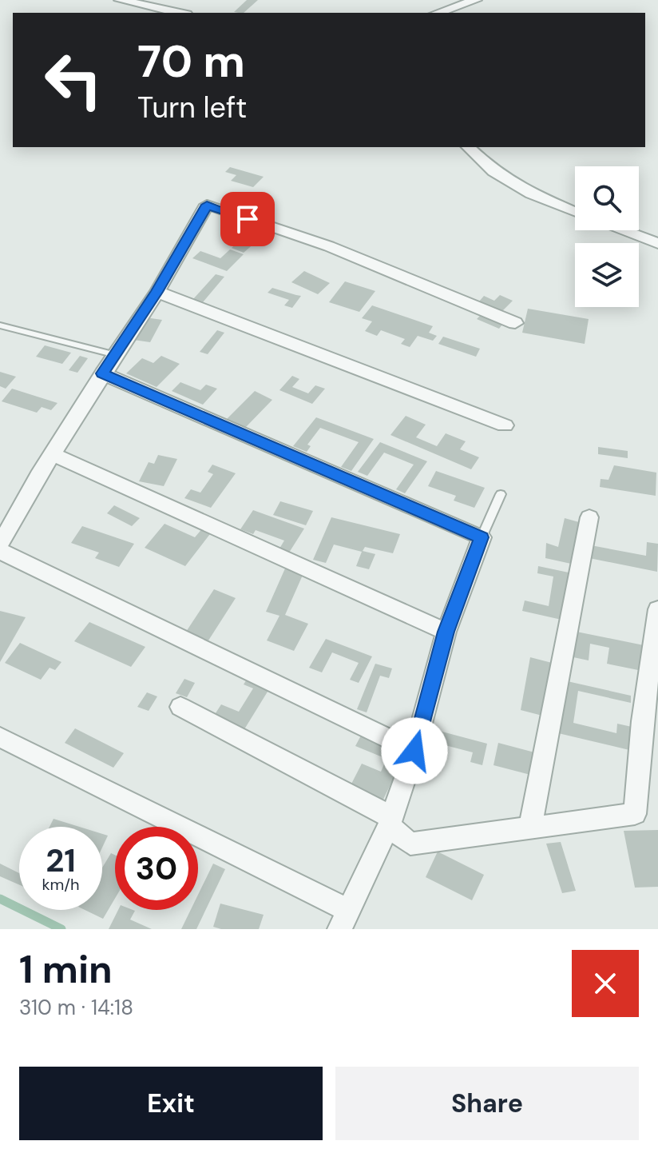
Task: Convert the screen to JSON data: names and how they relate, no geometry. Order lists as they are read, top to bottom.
{
  "page": {
    "turn": ["70 m", "Turn left"],
    "speed": "21 km/h",
    "limit": "30",
    "heading": ["1 min", "310 m · 14:18"],
    "buttons": ["Exit", "Share"]
  }
}
